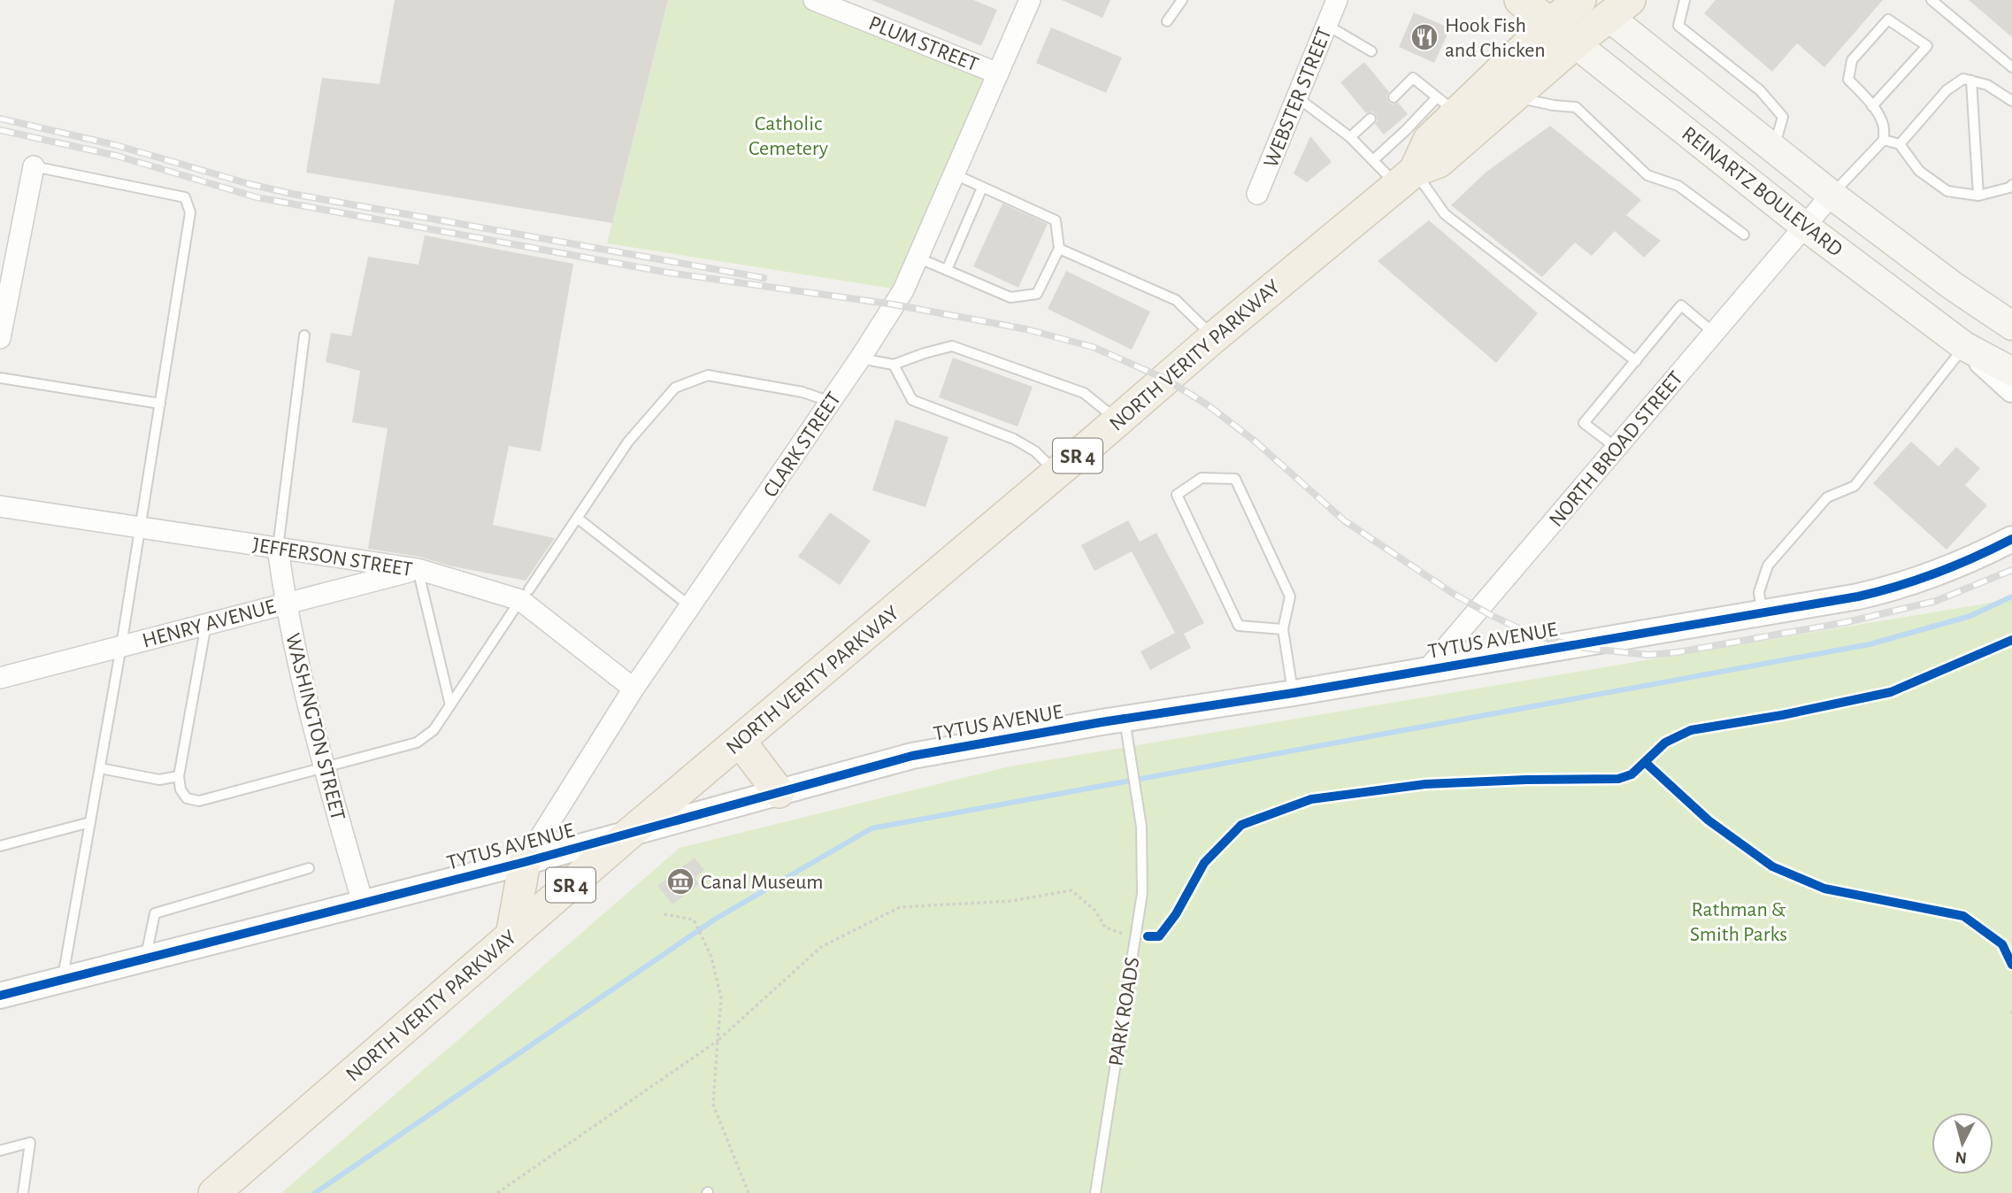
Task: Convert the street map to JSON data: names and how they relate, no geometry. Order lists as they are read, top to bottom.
{
  "streets": {
    "main road": ["REINARTZ BOULEVARD", "NORTH VERITY PARKWAY", "SR 4"],
    "street": [
      "PLUM STREET",
      "WEBSTER STREET",
      "CLARK STREET",
      "NORTH BROAD STREET",
      "JEFFERSON STREET",
      "HENRY AVENUE",
      "TYTUS AVENUE",
      "WASHINGTON STREET"
    ],
    "lane": ["PARK ROADS"]
  },
  "crossings": [
    ["PLUM STREET", "CLARK STREET"],
    ["REINARTZ BOULEVARD", "NORTH VERITY PARKWAY"],
    ["REINARTZ BOULEVARD", "NORTH BROAD STREET"],
    ["REINARTZ BOULEVARD", "SR 4"],
    ["NORTH VERITY PARKWAY", "SR 4"],
    ["NORTH VERITY PARKWAY", "TYTUS AVENUE"],
    ["CLARK STREET", "JEFFERSON STREET"],
    ["CLARK STREET", "TYTUS AVENUE"],
    ["NORTH BROAD STREET", "TYTUS AVENUE"],
    ["JEFFERSON STREET", "HENRY AVENUE"],
    ["JEFFERSON STREET", "WASHINGTON STREET"],
    ["HENRY AVENUE", "WASHINGTON STREET"],
    ["TYTUS AVENUE", "WASHINGTON STREET"],
    ["TYTUS AVENUE", "PARK ROADS"]
  ],
  "parks": ["Catholic Cemetery", "Rathman & Smith Parks"],
  "places": {
    "restaurant": ["Hook Fish and Chicken"],
    "museum": ["Canal Museum"]
  },
  "north": "bottom"
}
